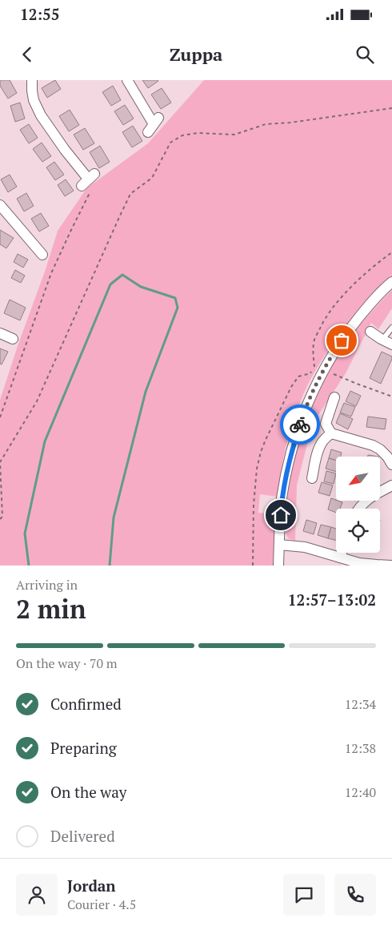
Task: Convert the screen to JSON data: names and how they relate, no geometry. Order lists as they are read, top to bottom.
{
  "north": "bottom left",
  "page": {
    "status": "12:55",
    "header": "Zuppa",
    "heading": ["2 min", "Arriving in", "12:57–13:02"],
    "panel": ["Jordan", "Courier · 4.5"],
    "bar": "On the way · 70 m",
    "list": [
      ["Confirmed", "12:34"],
      ["Preparing", "12:38"],
      ["On the way", "12:40"],
      "Delivered"
    ]
  }
}
